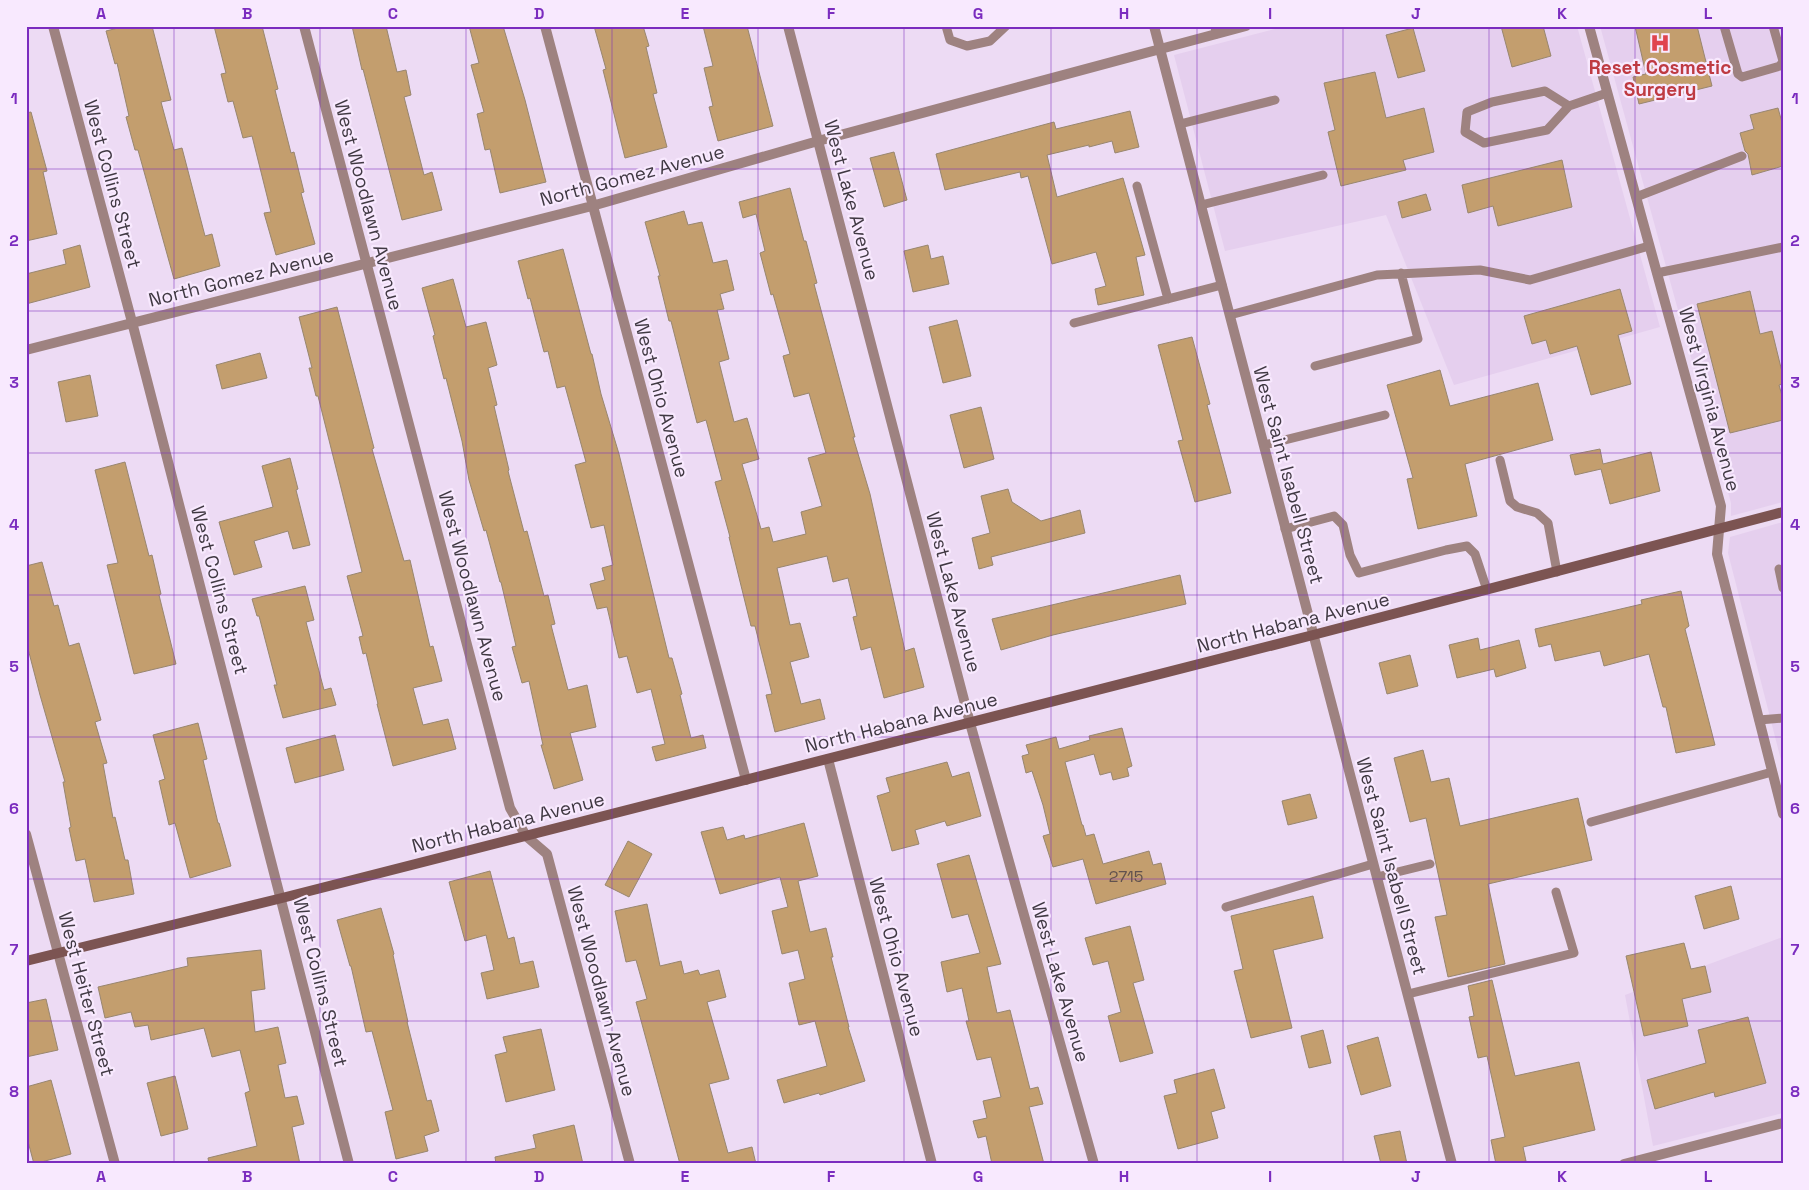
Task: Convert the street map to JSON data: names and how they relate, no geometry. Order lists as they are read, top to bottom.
{
  "streets": {
    "street": [
      "North Gomez Avenue",
      "West Collins Street",
      "West Lake Avenue",
      "West Woodlawn Avenue",
      "West Ohio Avenue",
      "West Virginia Avenue",
      "West Saint Isabell Street",
      "North Habana Avenue",
      "West Heiter Street"
    ]
  },
  "crossings": [
    ["North Gomez Avenue", "West Collins Street"],
    ["North Gomez Avenue", "West Lake Avenue"],
    ["North Gomez Avenue", "West Woodlawn Avenue"],
    ["North Gomez Avenue", "West Ohio Avenue"],
    ["North Gomez Avenue", "West Saint Isabell Street"],
    ["West Collins Street", "North Habana Avenue"],
    ["West Lake Avenue", "North Habana Avenue"],
    ["West Woodlawn Avenue", "North Habana Avenue"],
    ["West Ohio Avenue", "North Habana Avenue"],
    ["West Virginia Avenue", "North Habana Avenue"],
    ["West Saint Isabell Street", "North Habana Avenue"],
    ["North Habana Avenue", "West Heiter Street"]
  ],
  "places": {
    "hospital": ["Reset Cosmetic Surgery"]
  },
  "house_numbers": ["2715"],
  "grid": {
    "columns": [
      "A",
      "B",
      "C",
      "D",
      "E",
      "F",
      "G",
      "H",
      "I",
      "J",
      "K",
      "L"
    ],
    "rows": [
      "1",
      "2",
      "3",
      "4",
      "5",
      "6",
      "7",
      "8"
    ]
  }
}
